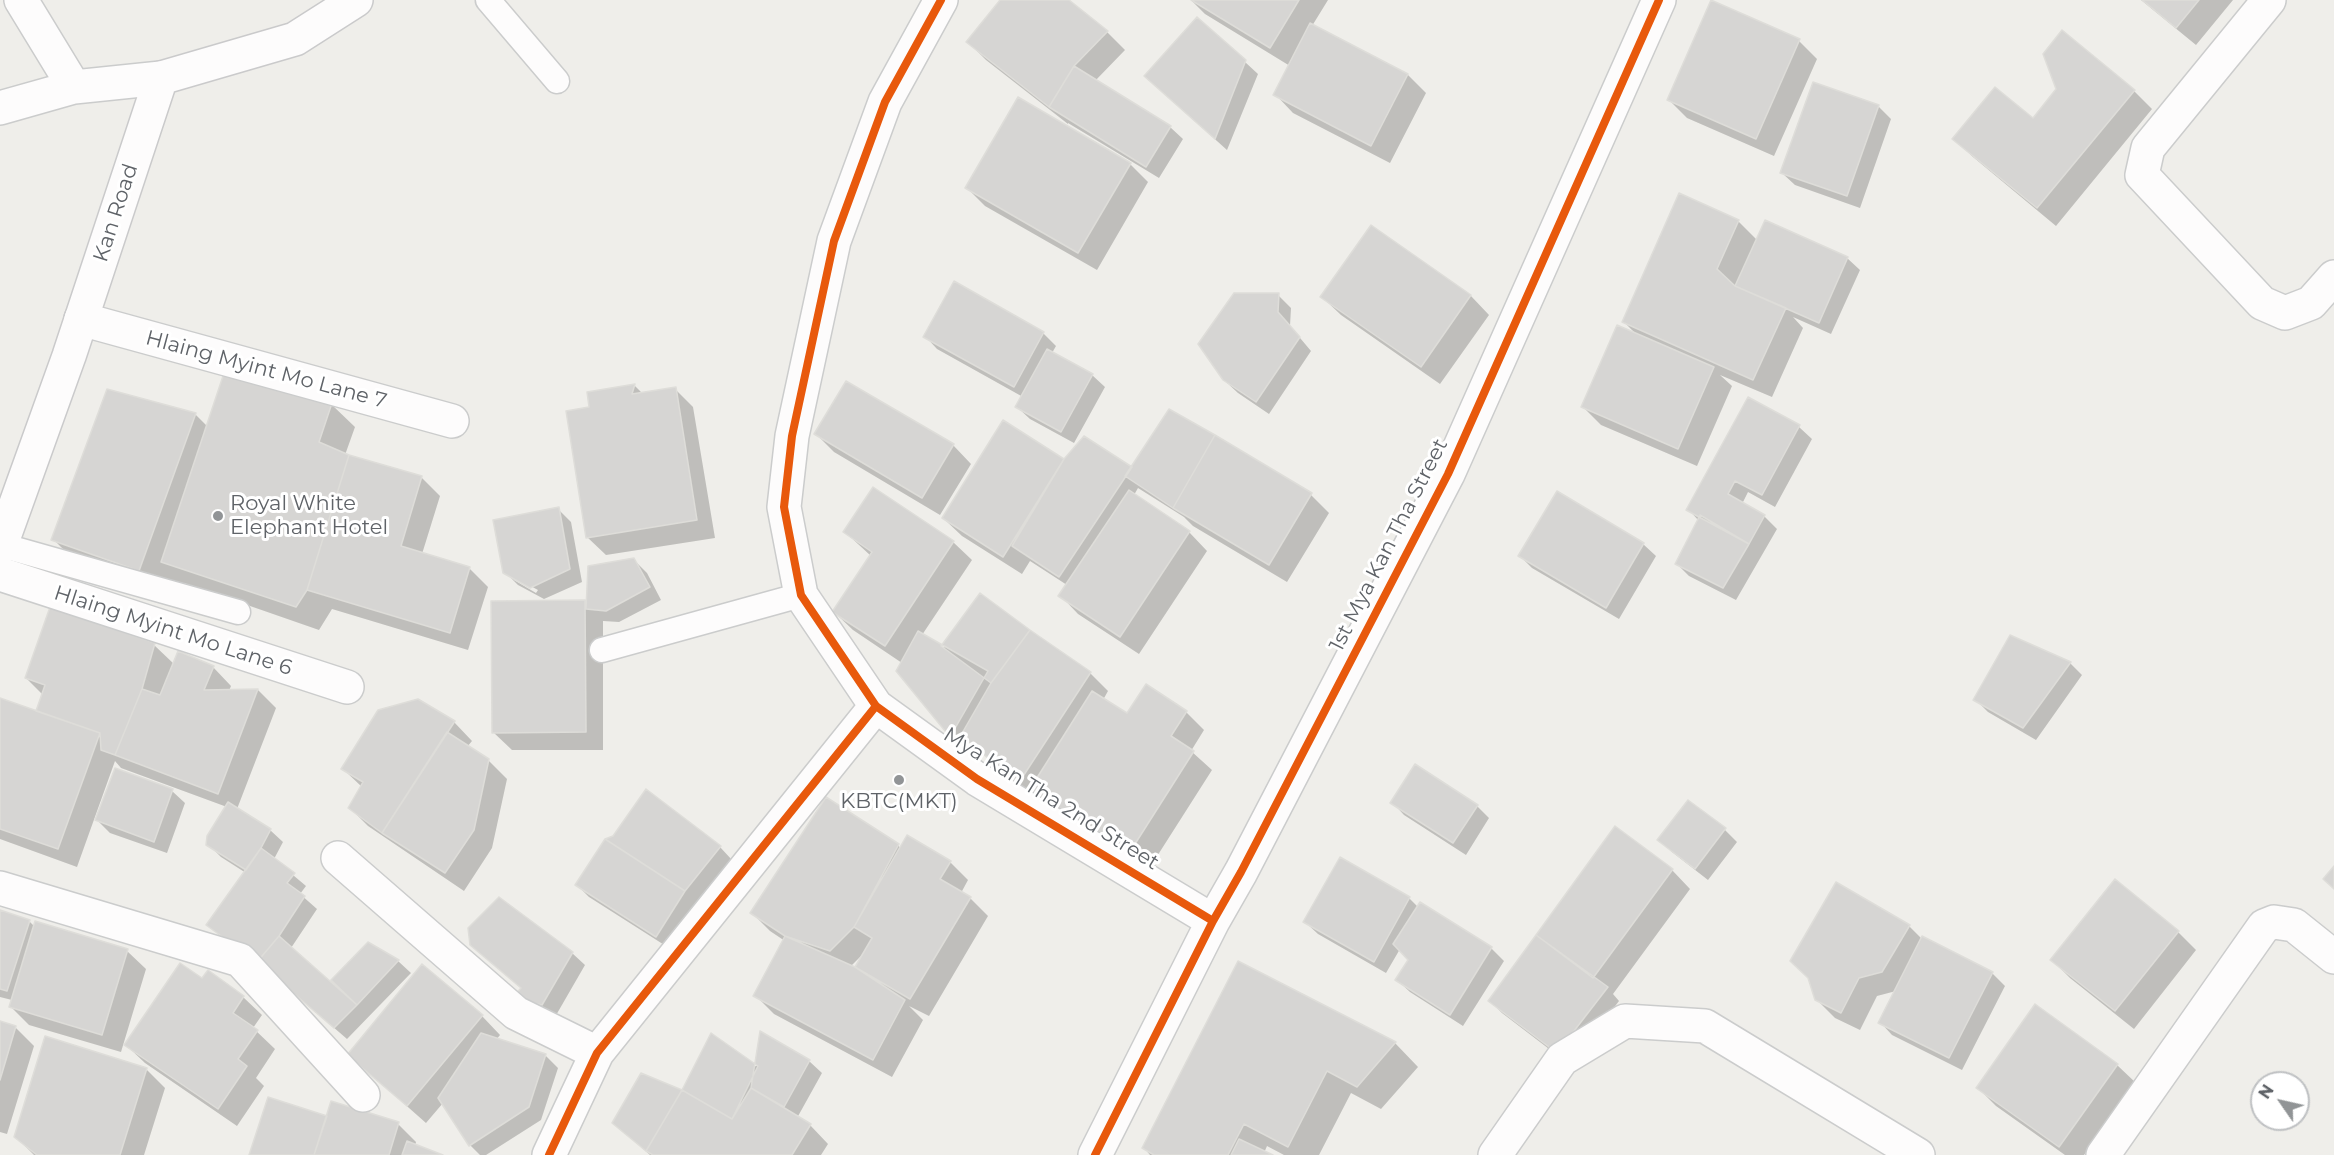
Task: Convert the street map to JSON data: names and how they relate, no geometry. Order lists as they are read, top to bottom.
{
  "streets": {
    "street": [
      "Kan Road",
      "Hlaing Myint Mo Lane 7",
      "1st Mya Kan Tha Street",
      "Hlaing Myint Mo Lane 6",
      "Mya Kan Tha 2nd Street"
    ]
  },
  "crossings": [
    ["Kan Road", "Hlaing Myint Mo Lane 7"],
    ["Kan Road", "Hlaing Myint Mo Lane 6"],
    ["1st Mya Kan Tha Street", "Mya Kan Tha 2nd Street"]
  ],
  "places": ["Royal White Elephant Hotel", "KBTC(MKT)"],
  "north": "top left"
}
